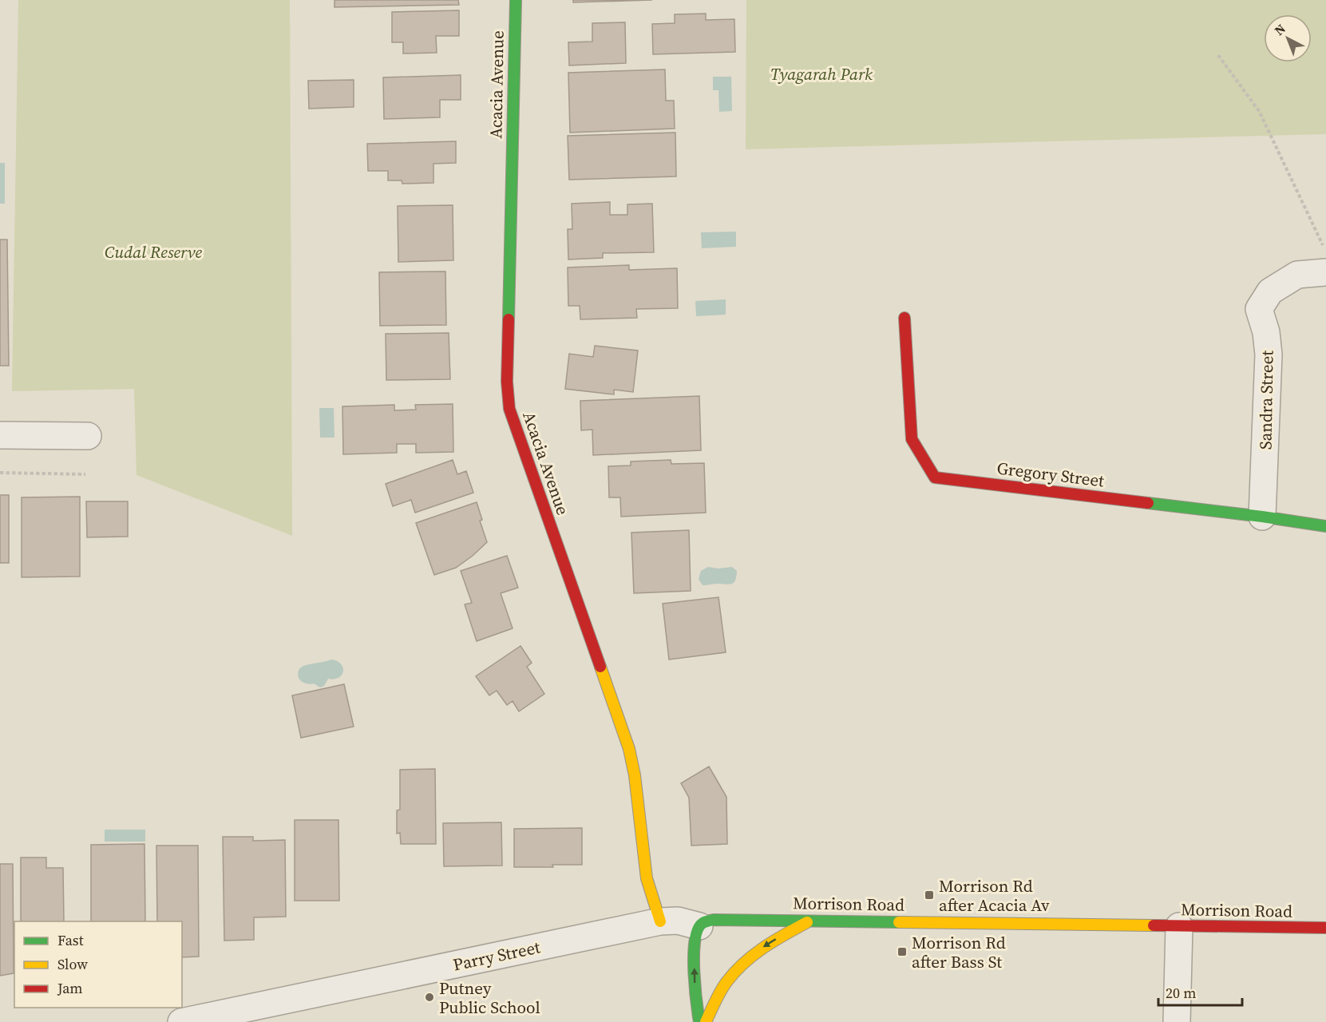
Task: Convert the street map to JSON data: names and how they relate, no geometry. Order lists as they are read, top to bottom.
{
  "streets": {
    "street": [
      "Acacia Avenue",
      "Sandra Street",
      "Gregory Street",
      "Morrison Road",
      "Parry Street"
    ]
  },
  "crossings": [
    ["Acacia Avenue", "Parry Street"],
    ["Sandra Street", "Gregory Street"],
    ["Morrison Road", "Parry Street"]
  ],
  "parks": ["Tyagarah Park", "Cudal Reserve"],
  "places": {
    "transit": ["Morrison Rd after Acacia Av", "Morrison Rd after Bass St"],
    "other": ["Putney Public School"]
  },
  "legend": ["Fast", "Slow", "Jam"],
  "scale_bar": "20 m",
  "north": "top left"
}
